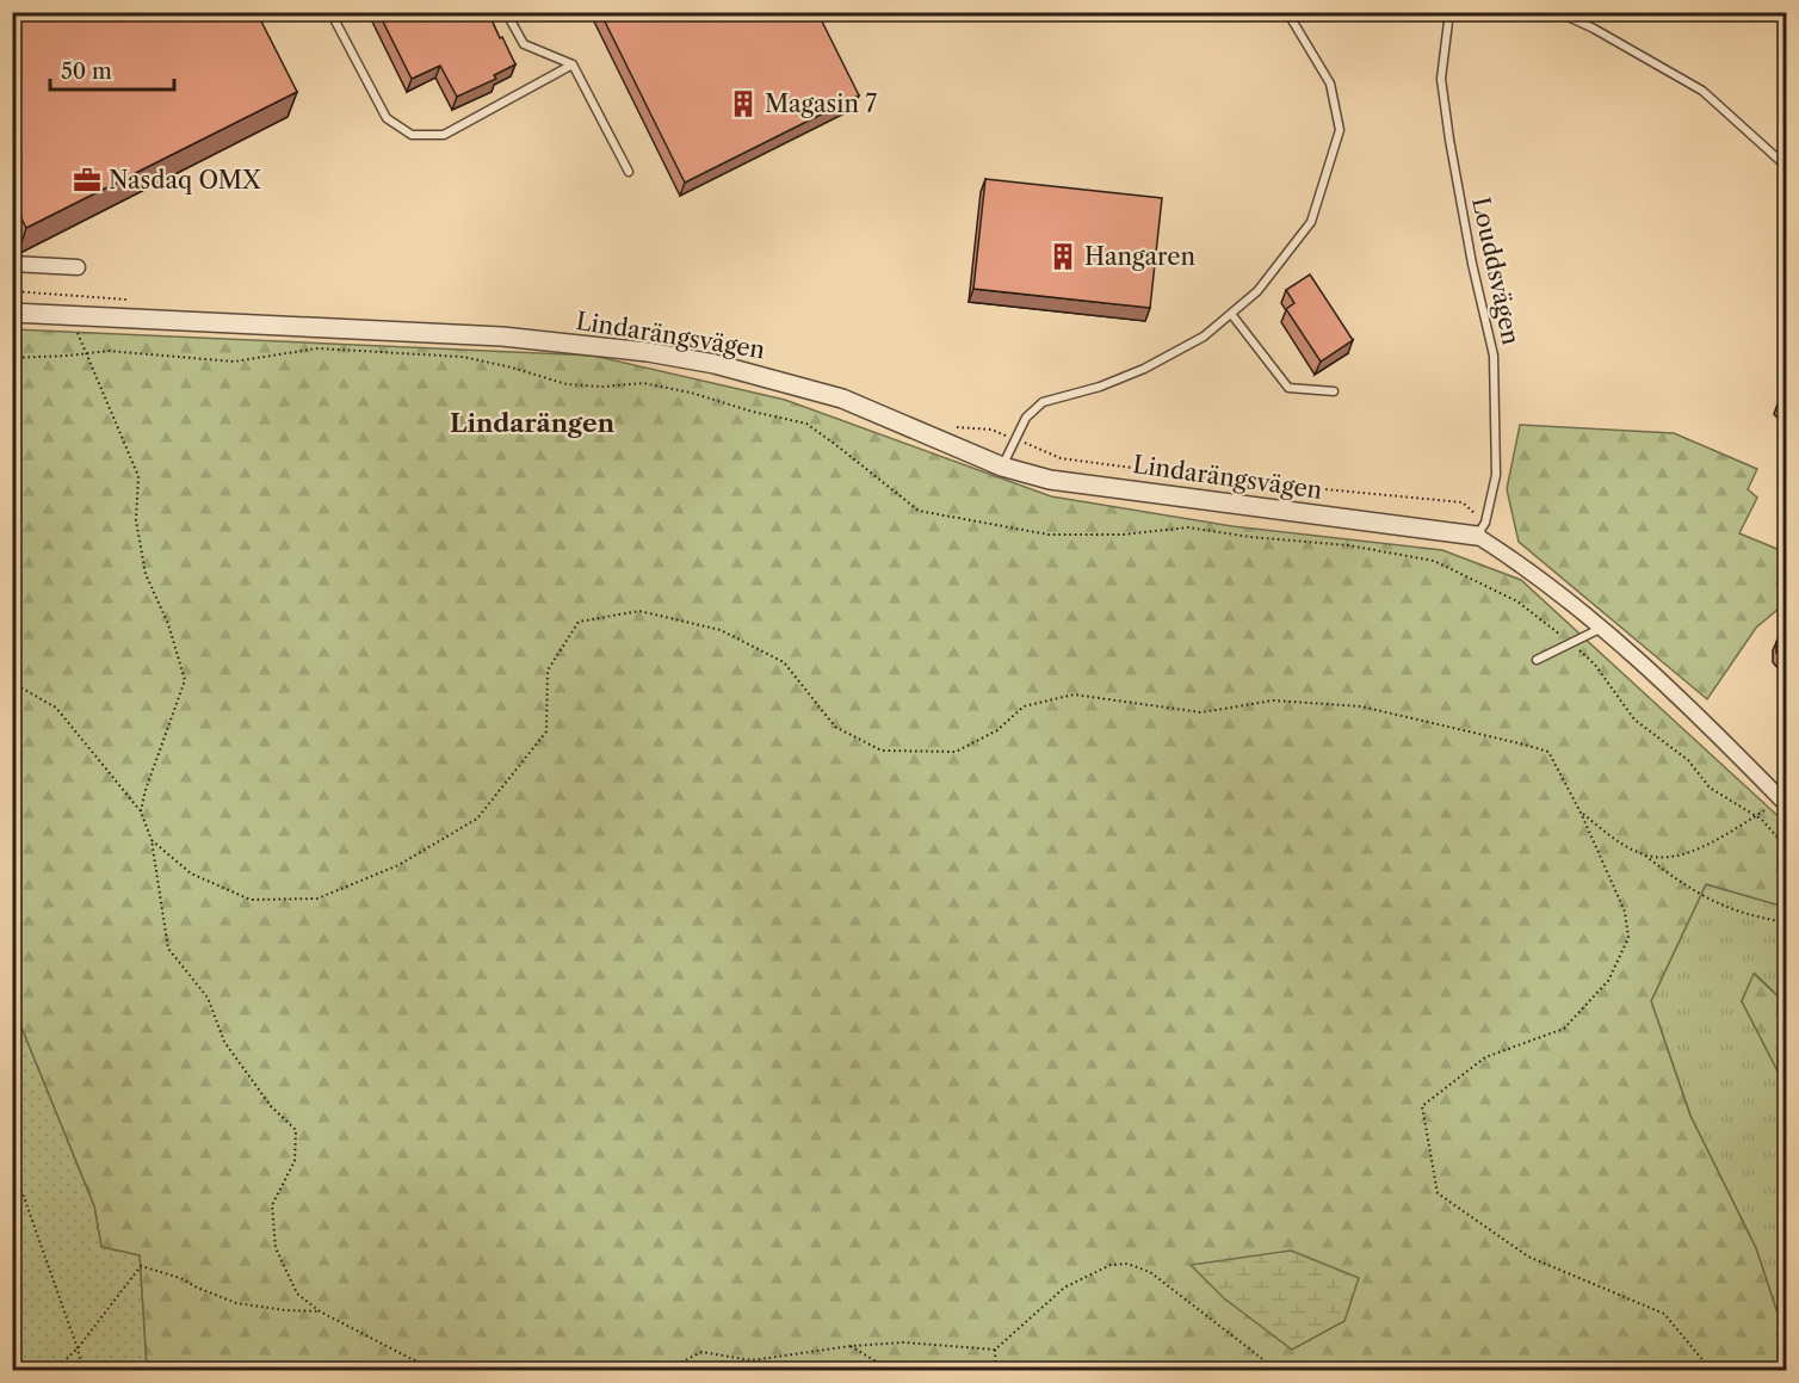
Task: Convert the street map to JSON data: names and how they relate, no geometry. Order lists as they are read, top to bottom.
{
  "streets": {
    "street": ["Lindarängsvägen"],
    "lane": ["Louddsvägen"]
  },
  "crossings": [
    ["Louddsvägen", "Lindarängsvägen"]
  ],
  "districts": ["Lindarängen"],
  "places": {
    "building": ["Magasin 7", "Hangaren"],
    "office": ["Nasdaq OMX"]
  },
  "scale_bar": "50 m"
}
